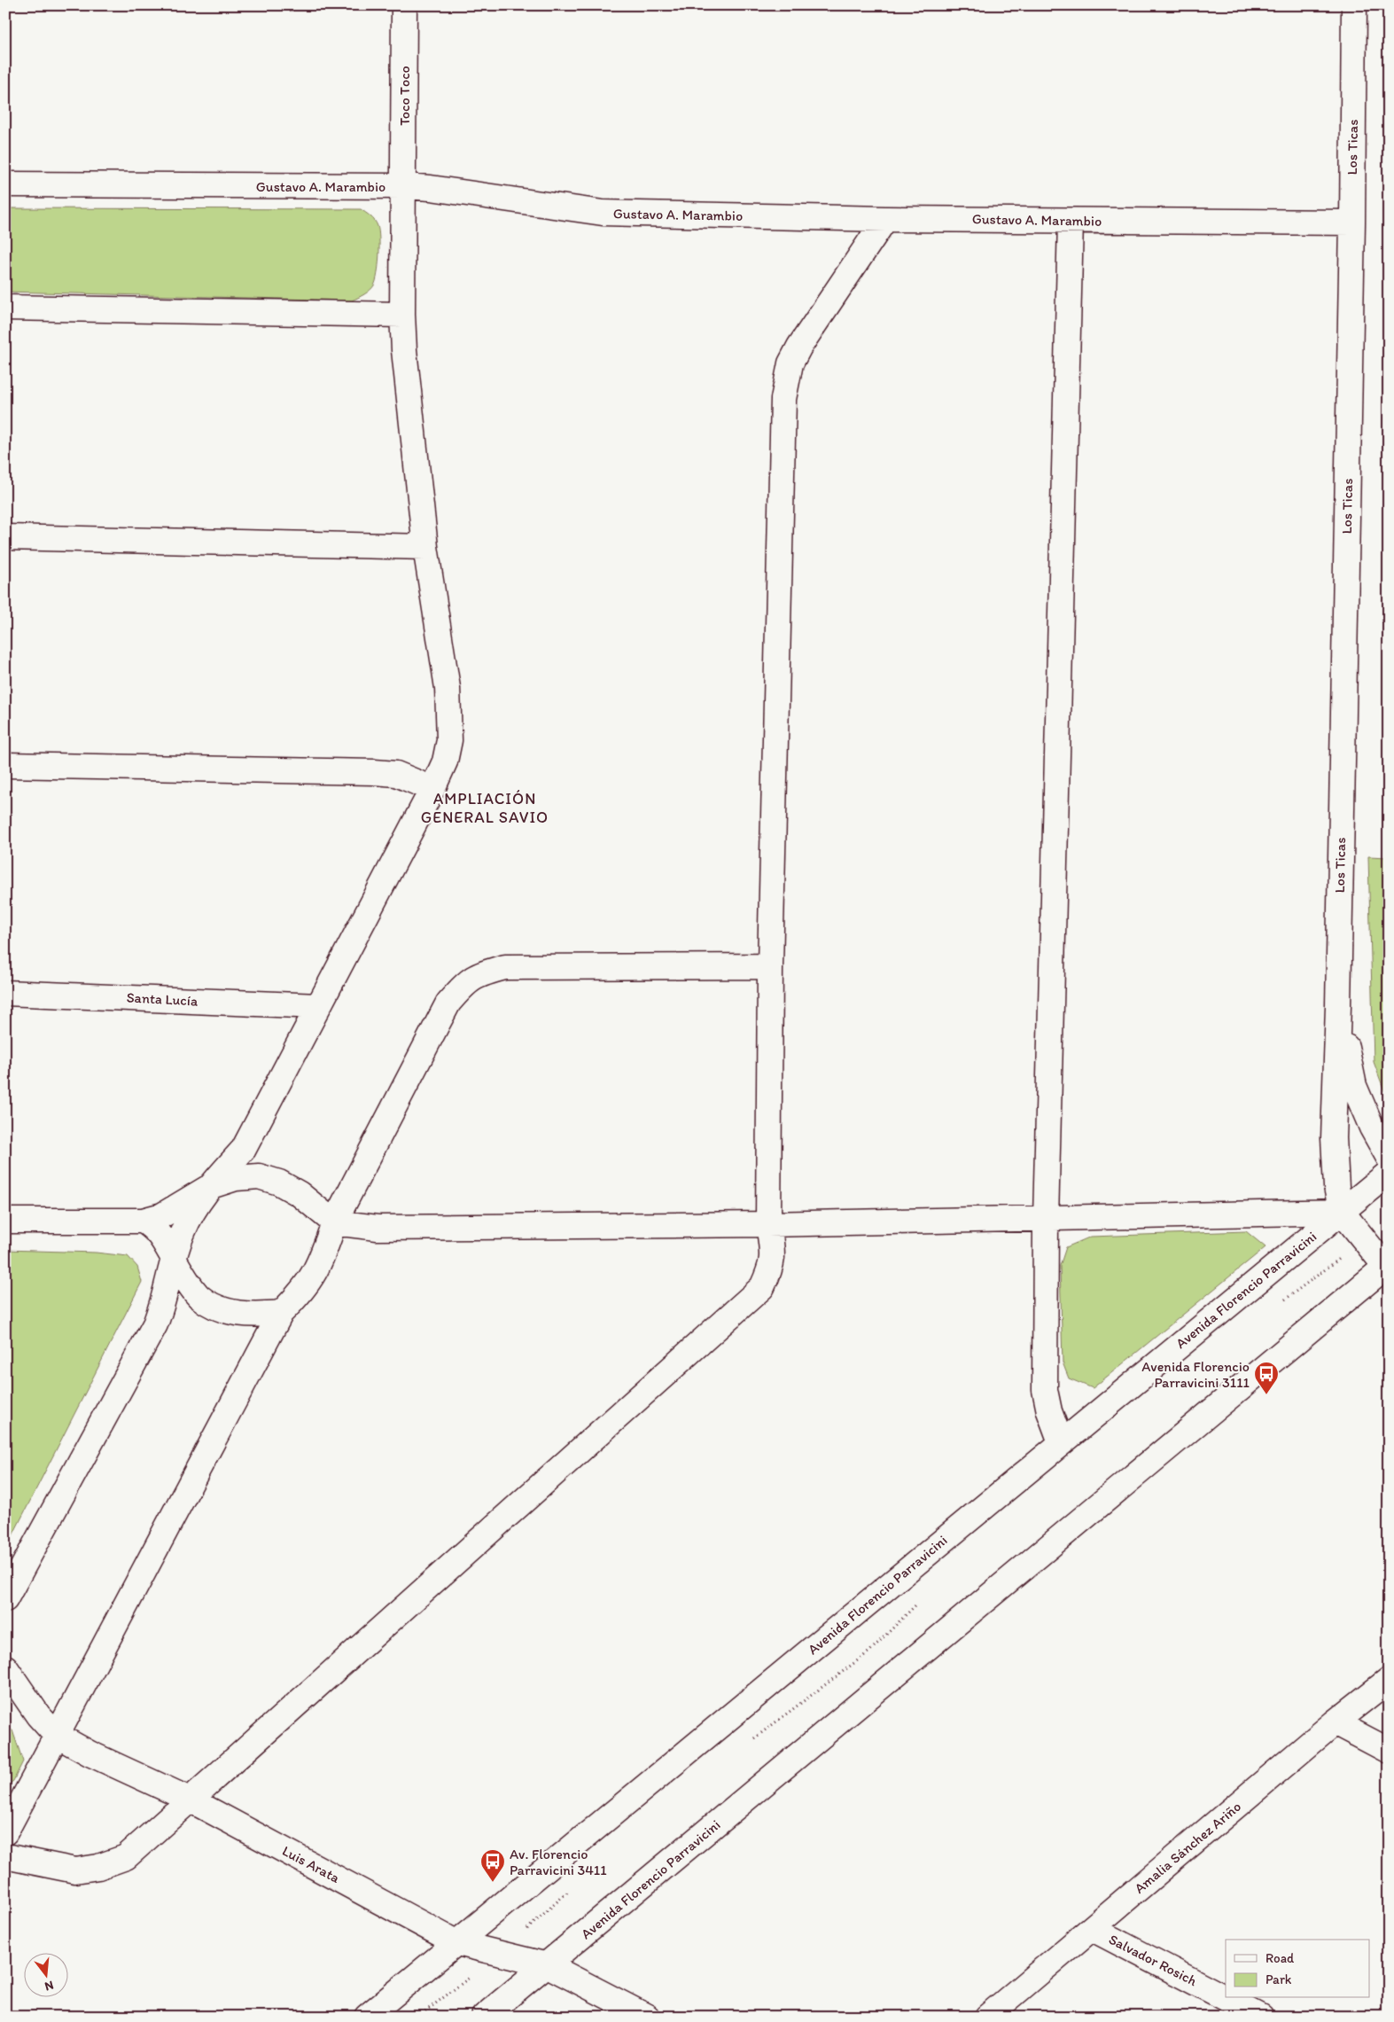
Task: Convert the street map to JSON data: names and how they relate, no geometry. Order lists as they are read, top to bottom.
{
  "streets": {
    "street": [
      "Toco Toco",
      "Los Ticas",
      "Gustavo A. Marambio",
      "Santa Lucía",
      "Avenida Florencio Parravicini",
      "Amalia Sánchez Ariño",
      "Luis Arata",
      "Salvador Rosich"
    ]
  },
  "crossings": [
    ["Toco Toco", "Gustavo A. Marambio"],
    ["Toco Toco", "Santa Lucía"],
    ["Los Ticas", "Gustavo A. Marambio"],
    ["Los Ticas", "Avenida Florencio Parravicini"],
    ["Avenida Florencio Parravicini", "Luis Arata"],
    ["Amalia Sánchez Ariño", "Salvador Rosich"]
  ],
  "districts": ["AMPLIACIÓN GENERAL SAVIO"],
  "places": {
    "bus stop": ["Avenida Florencio Parravicini 3111", "Av. Florencio Parravicini 3411"]
  },
  "legend": ["Road", "Park"],
  "north": "bottom"
}
